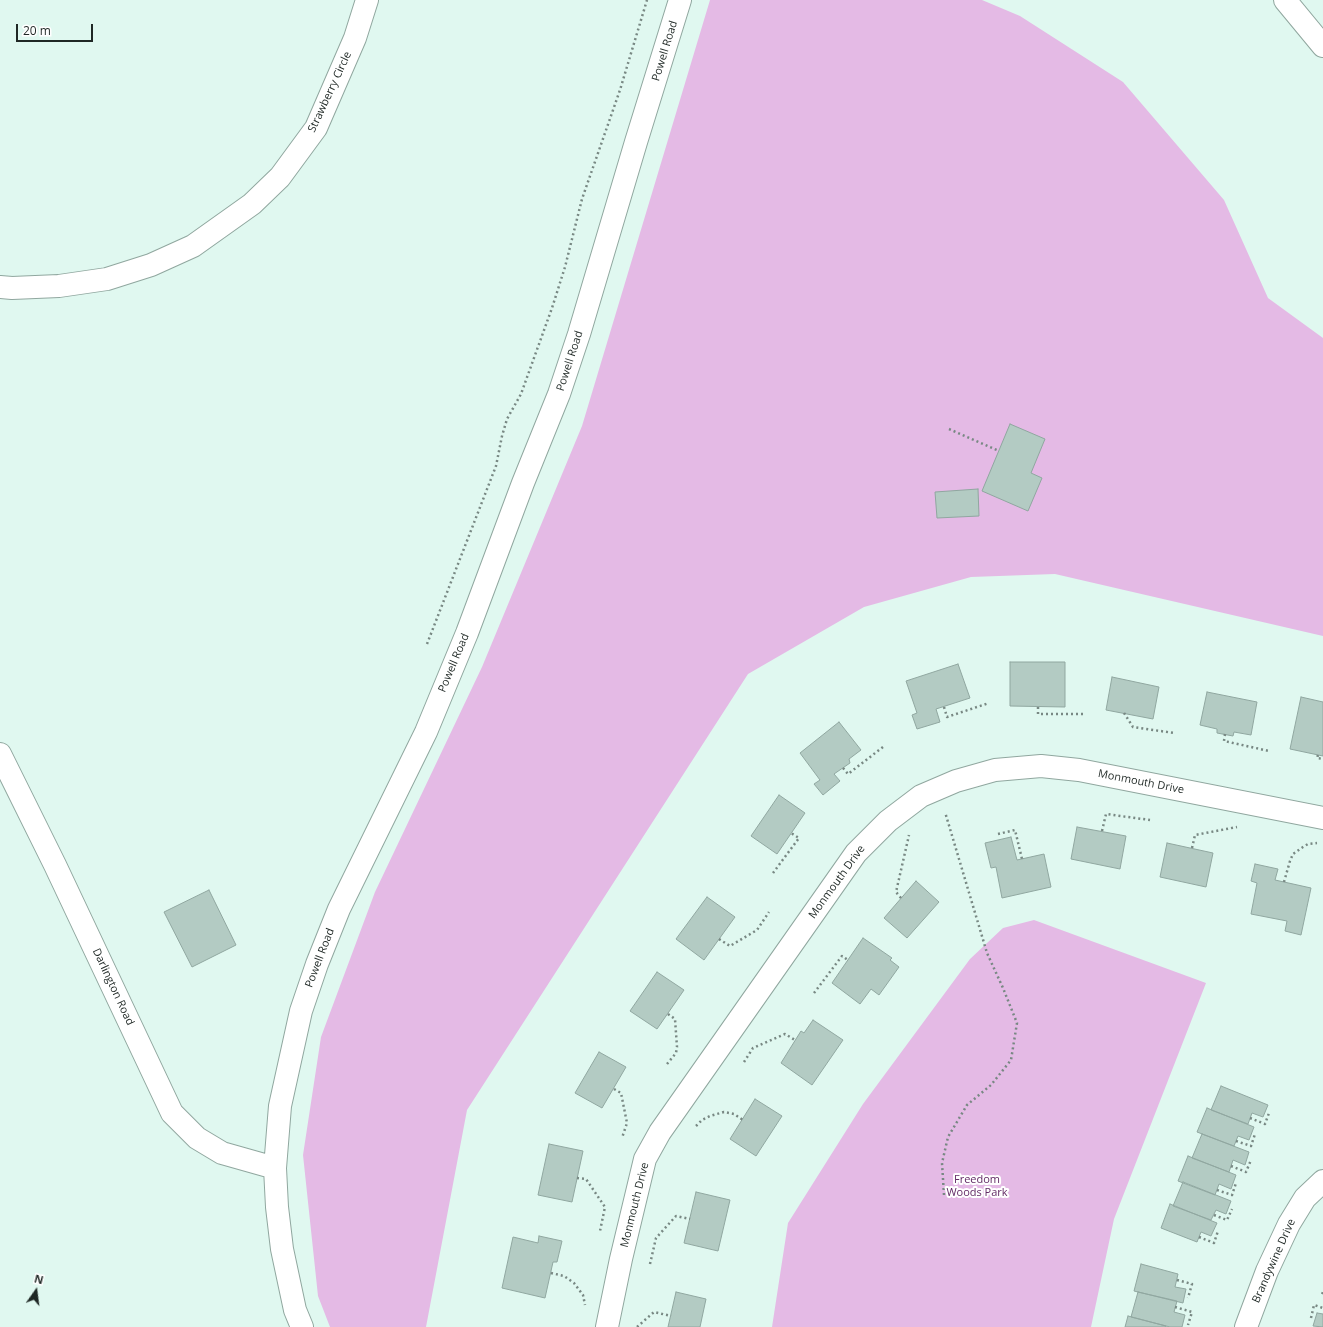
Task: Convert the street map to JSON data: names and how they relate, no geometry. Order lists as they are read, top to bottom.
{
  "streets": {
    "street": [
      "Powell Road",
      "Strawberry Circle",
      "Monmouth Drive",
      "Darlington Road",
      "Brandywine Drive"
    ]
  },
  "crossings": [
    ["Powell Road", "Darlington Road"]
  ],
  "parks": ["Freedom Woods Park"],
  "scale_bar": "20 m",
  "north": "top"
}
